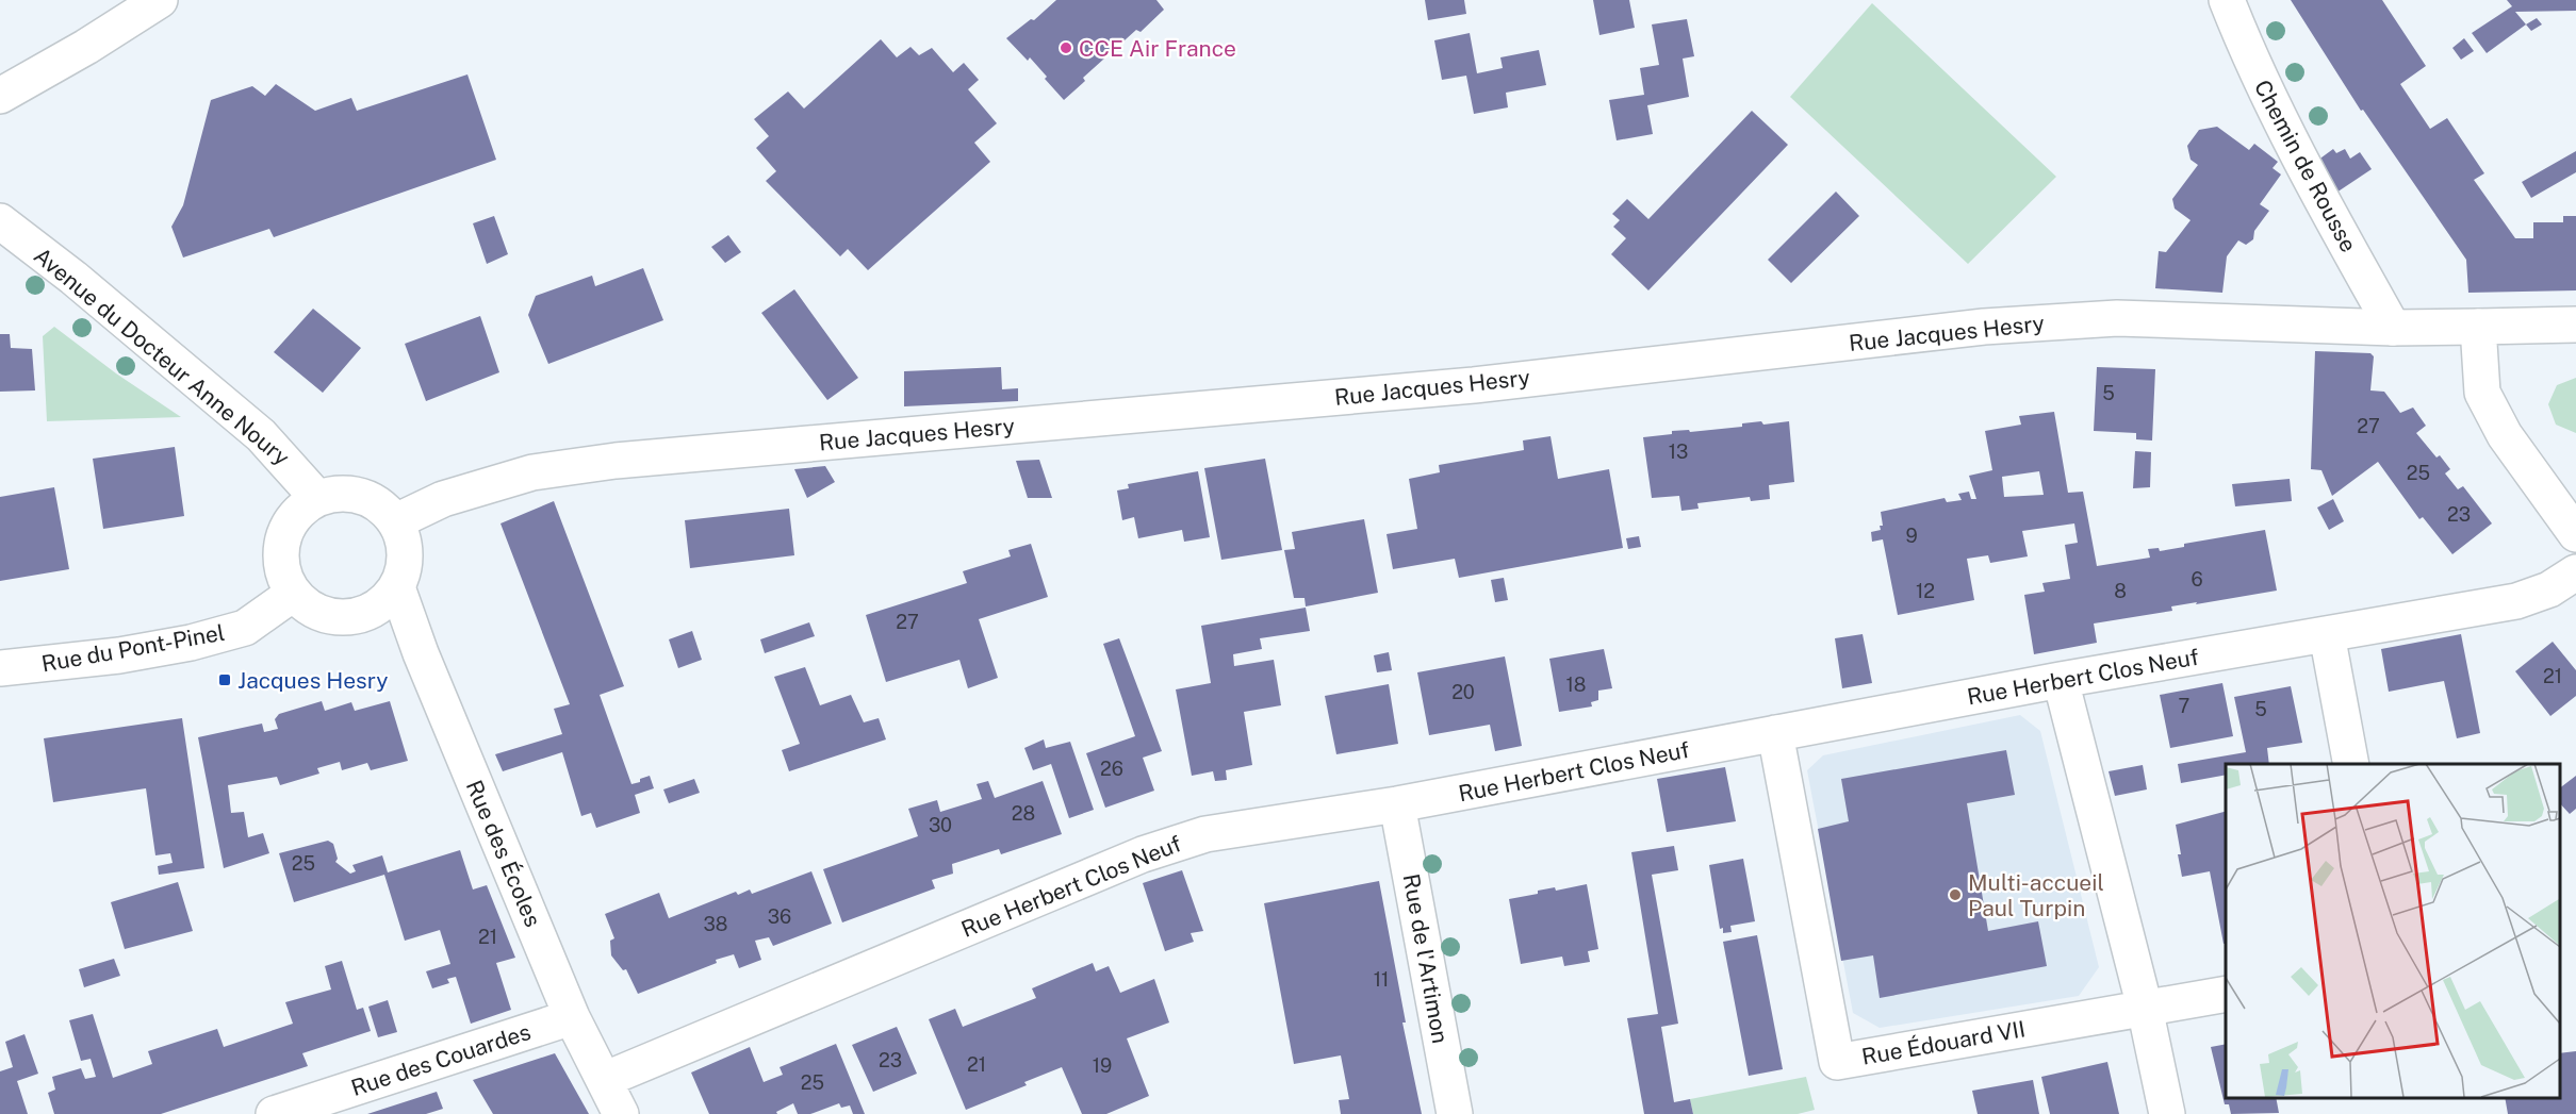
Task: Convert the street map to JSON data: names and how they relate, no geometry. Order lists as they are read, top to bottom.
{
  "streets": {
    "street": [
      "Chemin de Rousse",
      "Rue Jacques Hesry",
      "Avenue du Docteur Anne Noury",
      "Rue du Pont-Pinel",
      "Rue Herbert Clos Neuf",
      "Rue des Écoles",
      "Rue de l'Artimon",
      "Rue Édouard VII",
      "Rue des Couardes"
    ]
  },
  "crossings": [
    ["Chemin de Rousse", "Rue Jacques Hesry"],
    ["Rue Jacques Hesry", "Avenue du Docteur Anne Noury"],
    ["Rue Jacques Hesry", "Rue du Pont-Pinel"],
    ["Rue Jacques Hesry", "Rue des Écoles"],
    ["Avenue du Docteur Anne Noury", "Rue du Pont-Pinel"],
    ["Avenue du Docteur Anne Noury", "Rue des Écoles"],
    ["Rue du Pont-Pinel", "Rue des Écoles"],
    ["Rue Herbert Clos Neuf", "Rue des Écoles"],
    ["Rue Herbert Clos Neuf", "Rue de l'Artimon"],
    ["Rue Herbert Clos Neuf", "Rue Édouard VII"],
    ["Rue des Écoles", "Rue des Couardes"]
  ],
  "places": {
    "other": ["CCE Air France", "Multi-accueil Paul Turpin"],
    "transit": ["Jacques Hesry"]
  },
  "house_numbers": [
    "5",
    "27",
    "13",
    "25",
    "23",
    "9",
    "6",
    "12",
    "8",
    "27",
    "21",
    "18",
    "20",
    "7",
    "5",
    "26",
    "28",
    "30",
    "25",
    "36",
    "38",
    "21",
    "11",
    "23",
    "21",
    "19",
    "25"
  ]
}
